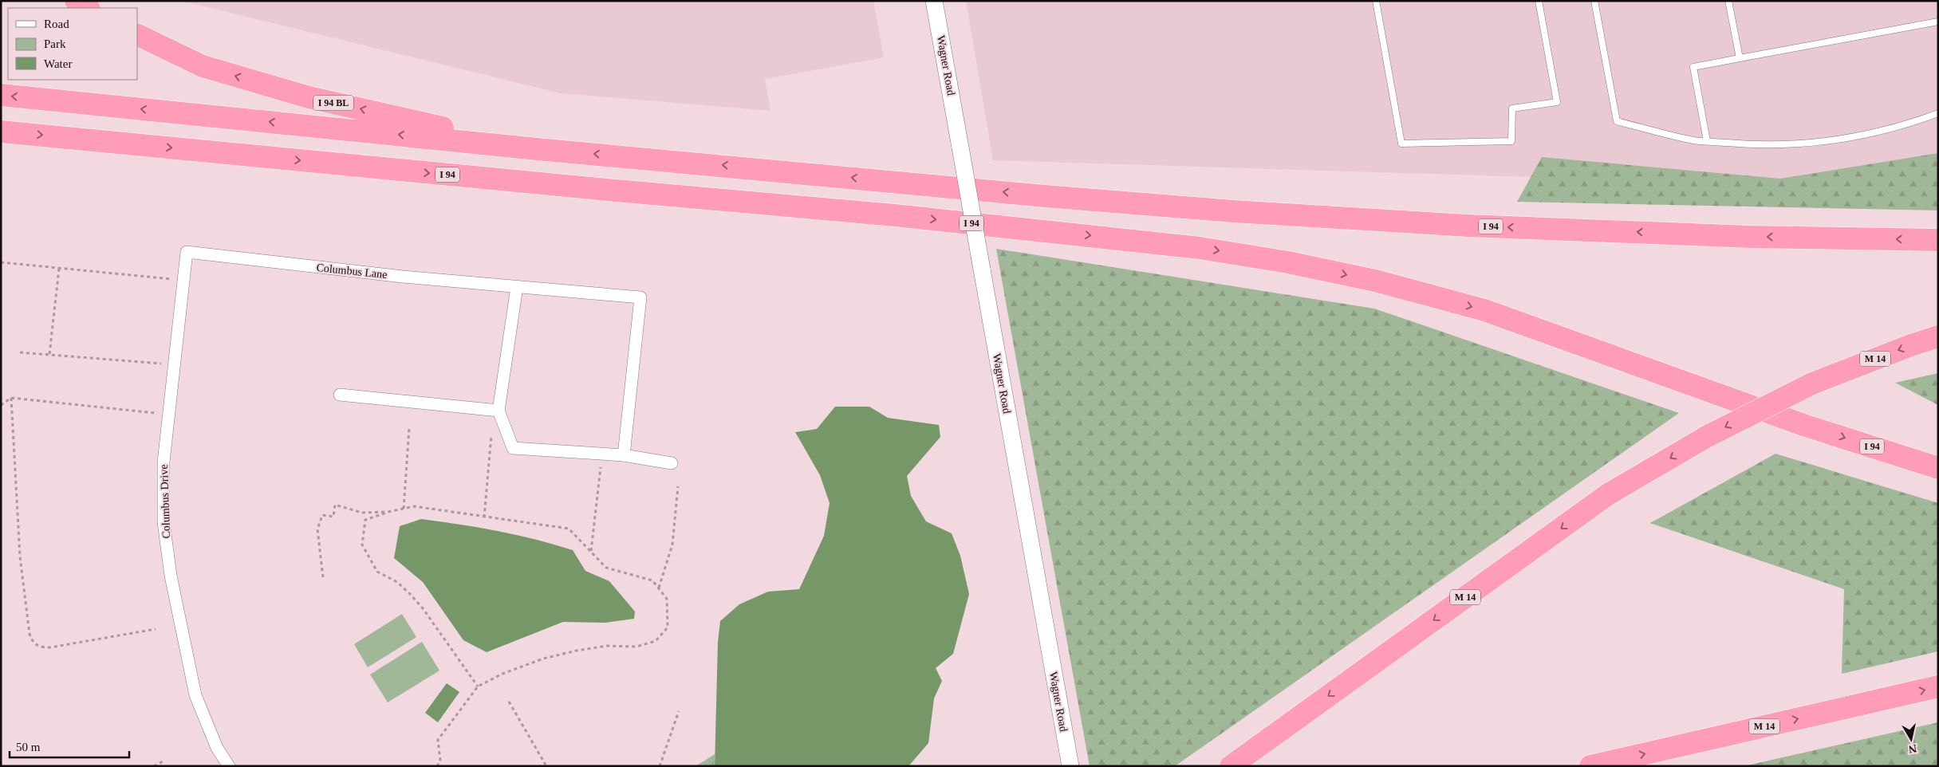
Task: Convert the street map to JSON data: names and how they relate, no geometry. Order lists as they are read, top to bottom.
{
  "streets": {
    "highway": ["I 94 BL", "I 94", "M 14"],
    "main road": ["Wagner Road"],
    "street": ["Columbus Lane", "Columbus Drive"]
  },
  "crossings": [
    ["I 94 BL", "I 94"],
    ["Columbus Lane", "Columbus Drive"]
  ],
  "legend": ["Road", "Park", "Water"],
  "scale_bar": "50 m",
  "north": "bottom"
}
